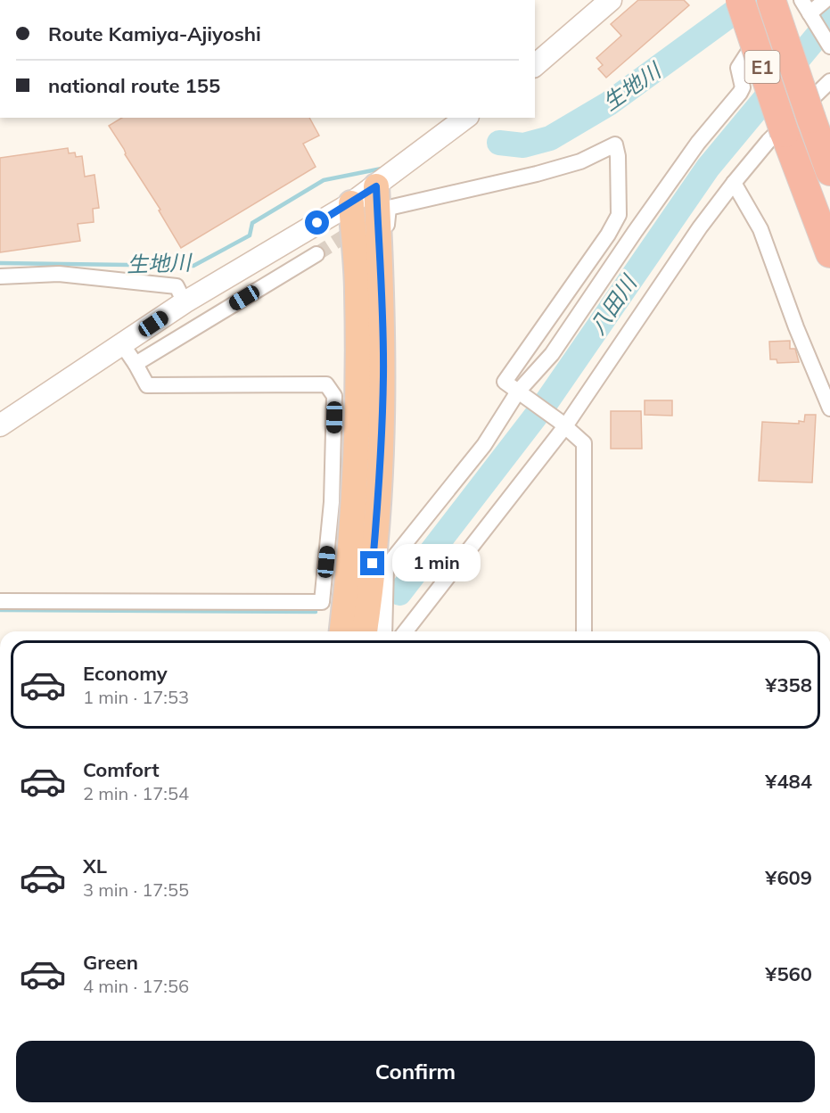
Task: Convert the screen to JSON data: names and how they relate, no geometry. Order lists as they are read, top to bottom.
{
  "streets": {
    "highway": ["E1"]
  },
  "water": ["生地川", "八田川"],
  "page": {
    "banner": ["Route Kamiya-Ajiyoshi", "national route 155"],
    "bubble": "1 min",
    "list": [
      {
        "name": "Economy",
        "note": "1 min · 17:53",
        "value": "¥358"
      },
      {
        "name": "Comfort",
        "note": "2 min · 17:54",
        "value": "¥484"
      },
      {
        "name": "XL",
        "note": "3 min · 17:55",
        "value": "¥609"
      },
      {
        "name": "Green",
        "note": "4 min · 17:56",
        "value": "¥560"
      }
    ],
    "buttons": "Confirm"
  }
}
